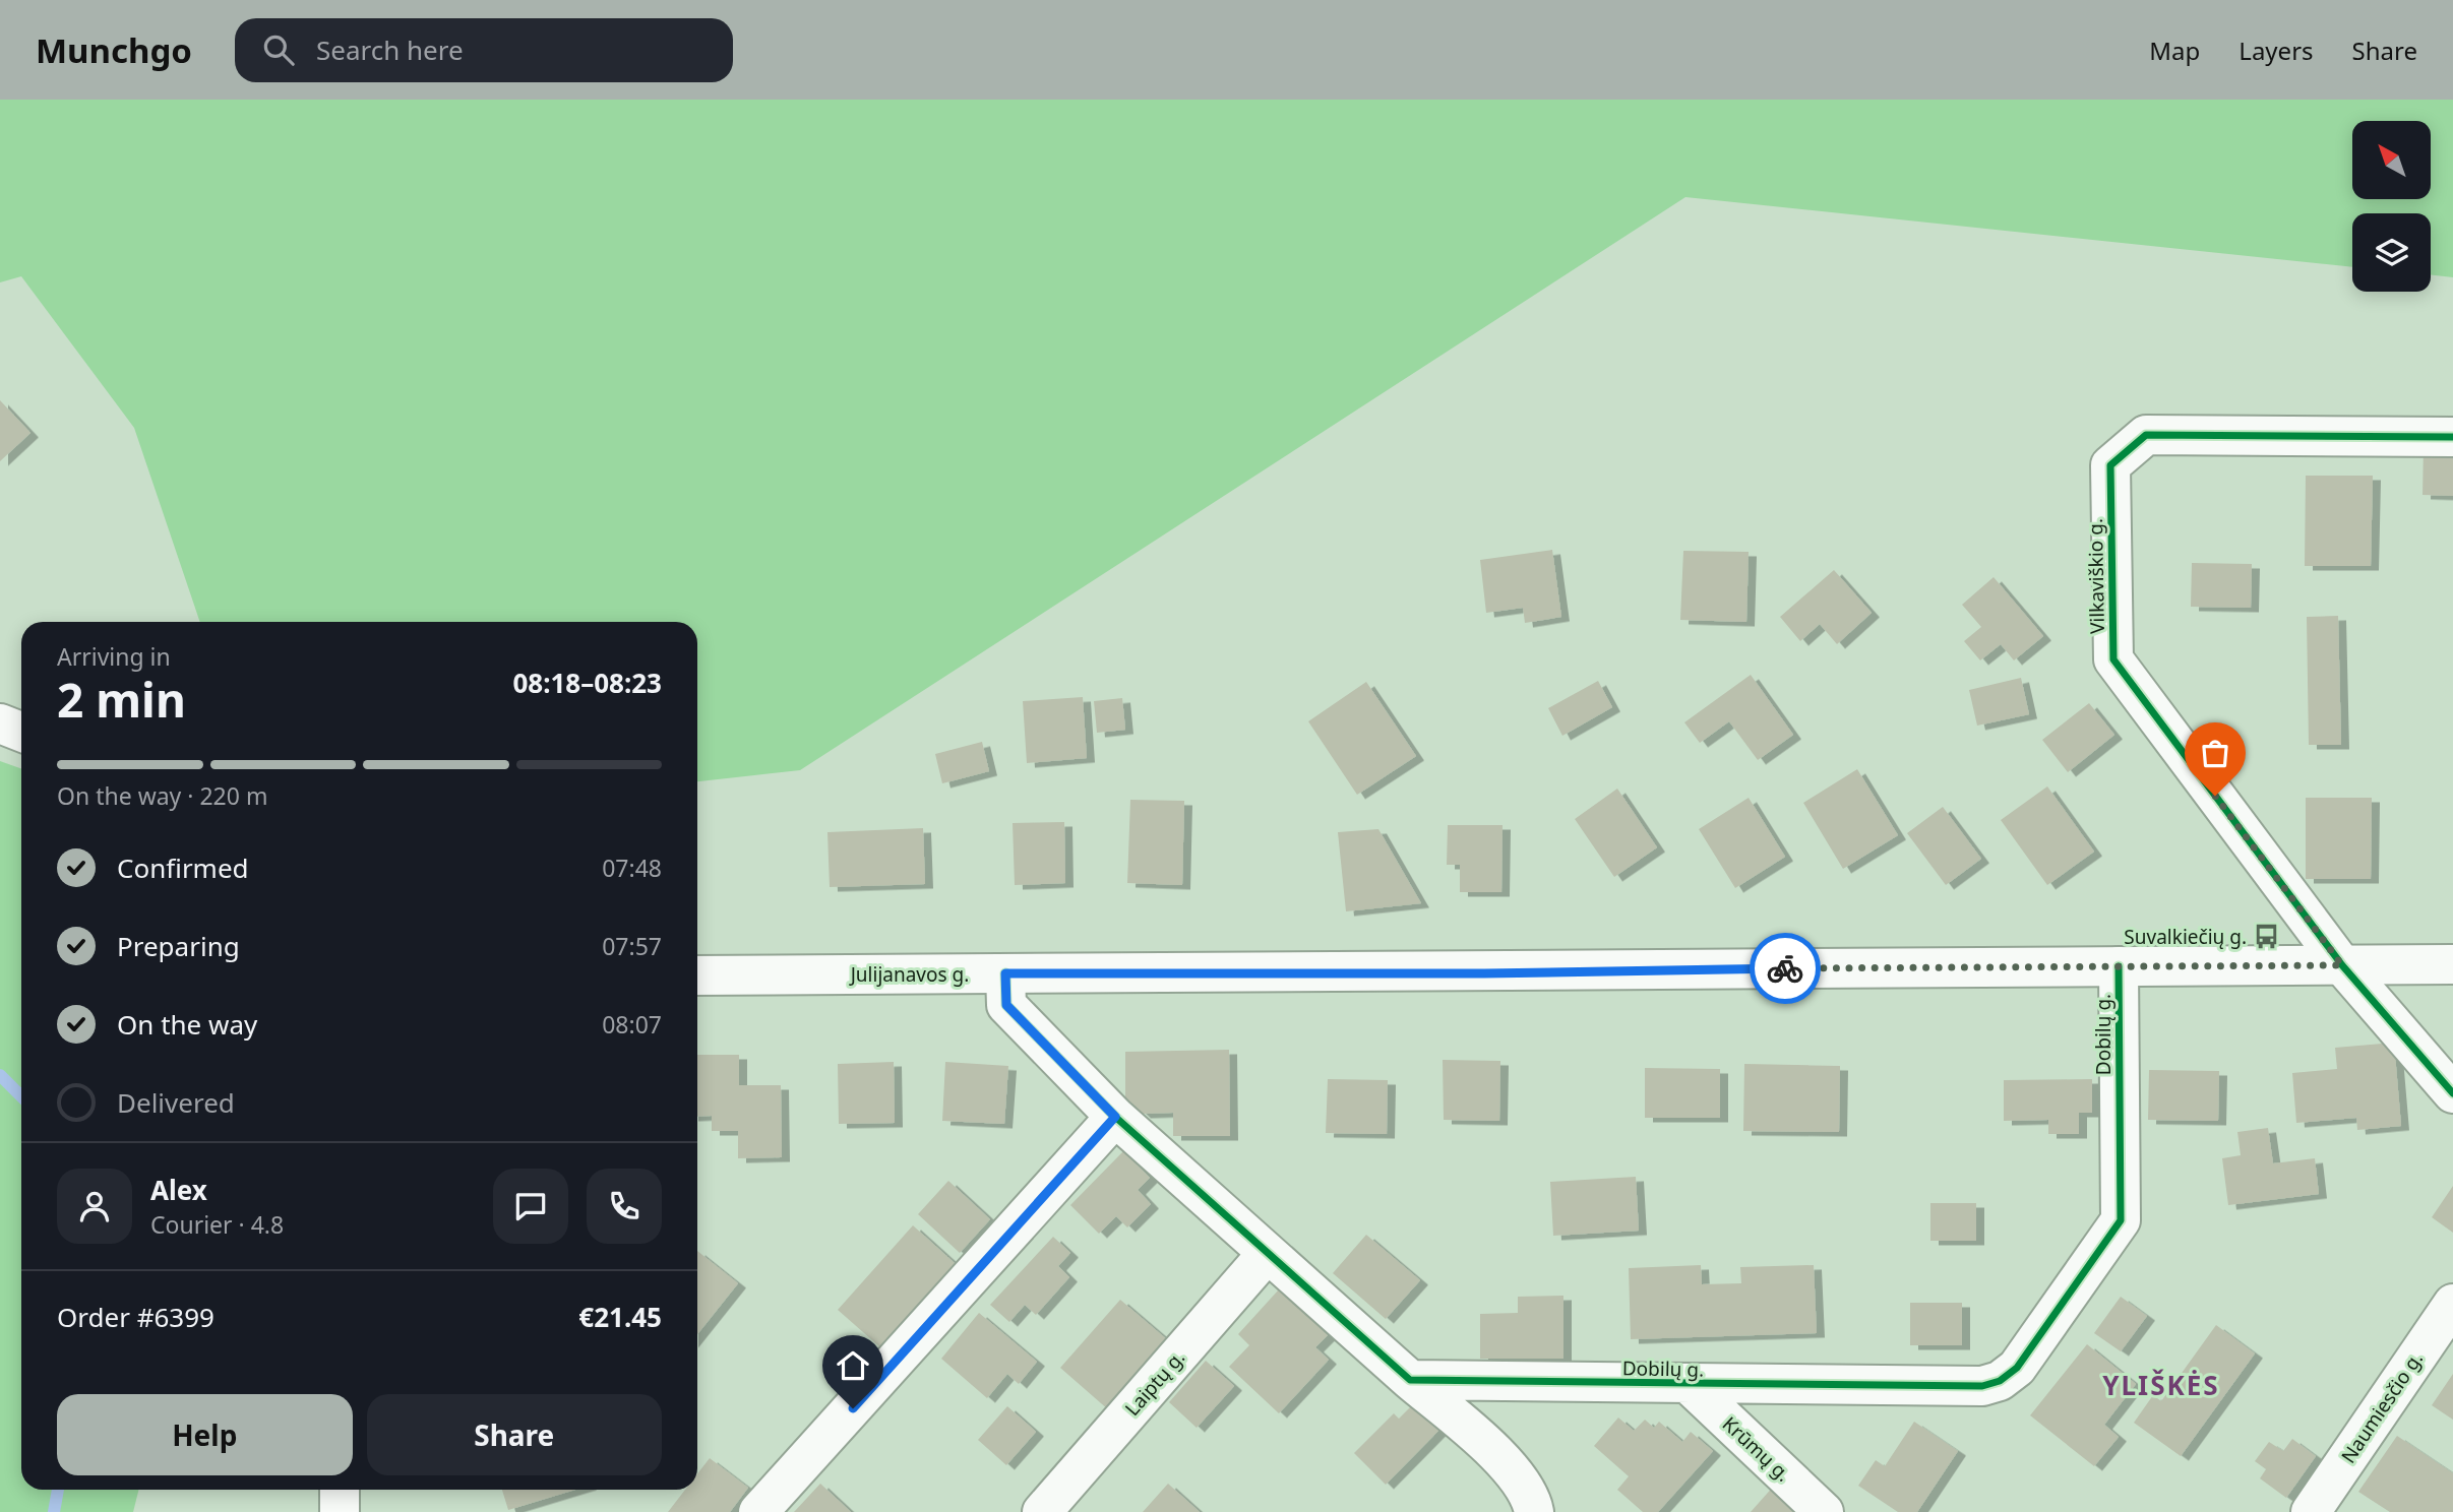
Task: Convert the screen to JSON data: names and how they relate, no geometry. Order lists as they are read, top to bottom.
{
  "streets": {
    "street": [
      "Vilkaviškio g.",
      "Julijanavos g.",
      "Dobilų g.",
      "Laiptų g.",
      "Naumiesčio g.",
      "Krūmų g."
    ]
  },
  "crossings": [
    ["Vilkaviškio g.", "Julijanavos g."],
    ["Julijanavos g.", "Dobilų g."],
    ["Dobilų g.", "Krūmų g."]
  ],
  "districts": ["YLIŠKĖS"],
  "places": {
    "bus stop": ["Suvalkiečių g."]
  },
  "north": "top left",
  "page": {
    "header": "Munchgo",
    "search": "Search here",
    "nav": ["Map", "Layers", "Share"],
    "heading": ["2 min", "Arriving in", "08:18–08:23"],
    "panel": [
      "Alex",
      "Courier · 4.8",
      "Order #6399",
      "€21.45"
    ],
    "bar": "On the way · 220 m",
    "list": [
      ["Confirmed", "07:48"],
      ["Preparing", "07:57"],
      ["On the way", "08:07"],
      "Delivered"
    ],
    "buttons": ["Help", "Share"]
  }
}
